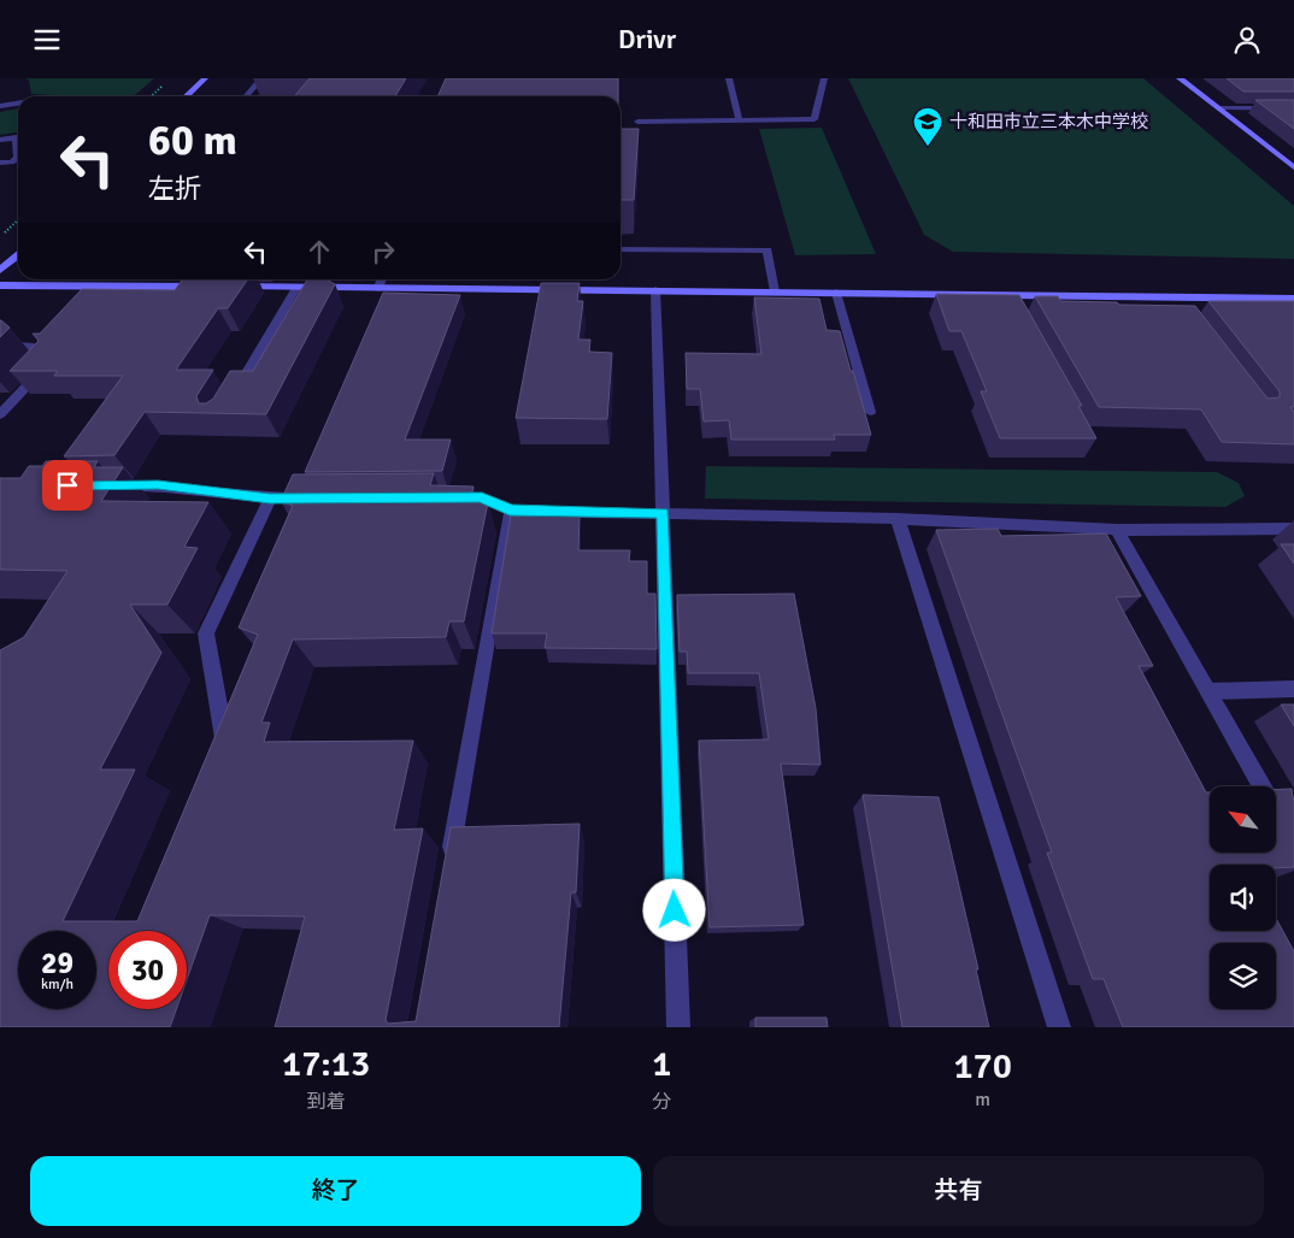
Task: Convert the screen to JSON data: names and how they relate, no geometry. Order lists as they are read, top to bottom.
{
  "places": {
    "school or university": ["十和田市立三本木中学校"]
  },
  "north": "top left",
  "page": {
    "header": "Drivr",
    "turn": ["60 m", "左折"],
    "speed": "29 km/h",
    "limit": "30",
    "eta": [
      "17:13",
      "到着",
      "1",
      "分",
      "170",
      "m"
    ],
    "buttons": ["終了", "共有"]
  }
}
